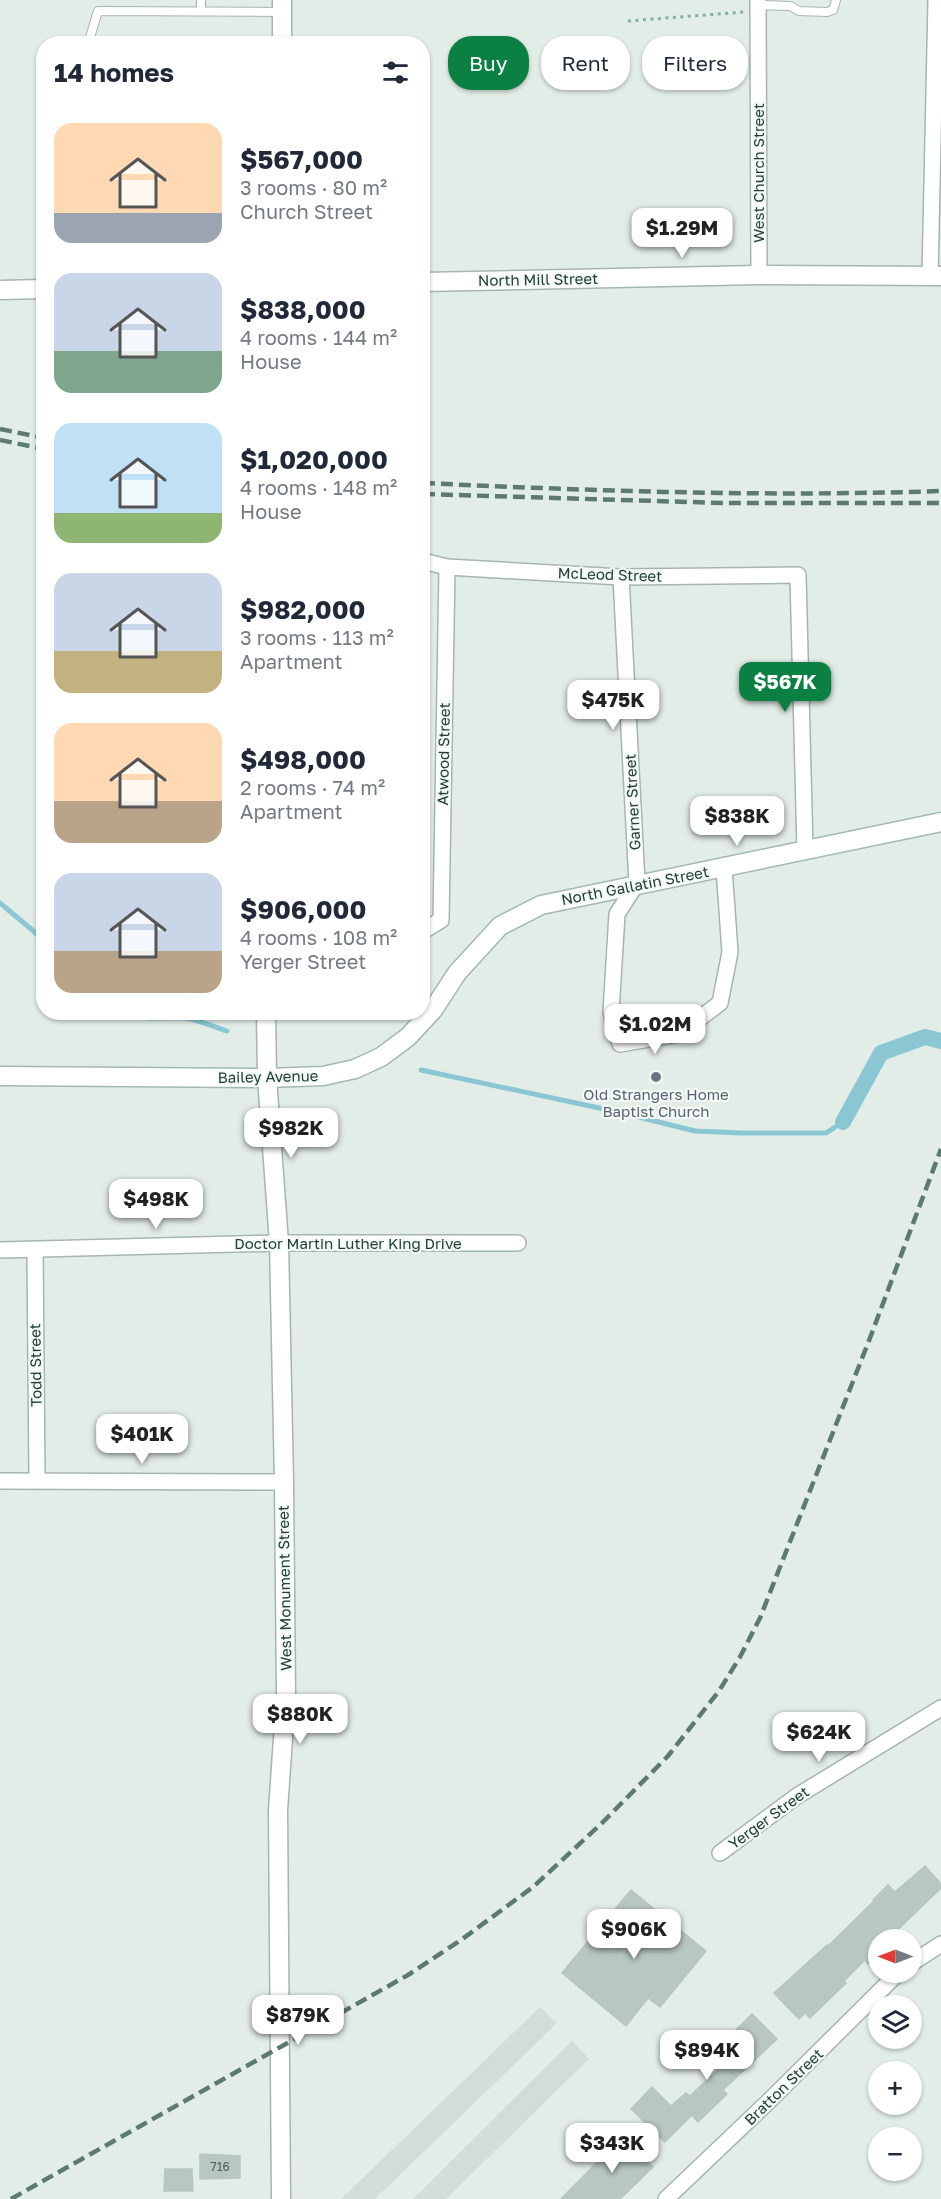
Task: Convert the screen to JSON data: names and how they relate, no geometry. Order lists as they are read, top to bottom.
{
  "streets": {
    "street": [
      "West Church Street",
      "North Mill Street",
      "McLeod Street",
      "Atwood Street",
      "Garner Street",
      "North Gallatin Street",
      "Bailey Avenue",
      "Doctor Martin Luther King Drive",
      "Todd Street",
      "West Monument Street",
      "Yerger Street",
      "Bratton Street"
    ]
  },
  "crossings": [
    ["West Church Street", "North Mill Street"],
    ["McLeod Street", "Atwood Street"],
    ["McLeod Street", "Garner Street"],
    ["McLeod Street", "North Gallatin Street"],
    ["Garner Street", "North Gallatin Street"],
    ["North Gallatin Street", "Bailey Avenue"],
    ["Bailey Avenue", "West Monument Street"],
    ["Doctor Martin Luther King Drive", "Todd Street"],
    ["Doctor Martin Luther King Drive", "West Monument Street"]
  ],
  "places": ["Old Strangers Home Baptist Church"],
  "house_numbers": ["716"],
  "north": "left",
  "page": {
    "chip": ["Buy", "Rent", "Filters"],
    "heading": "14 homes",
    "list": [
      {
        "name": "$567,000",
        "note": "3 rooms · 80 m² · Church Street"
      },
      {
        "name": "$838,000",
        "note": "4 rooms · 144 m² · House"
      },
      {
        "name": "$1,020,000",
        "note": "4 rooms · 148 m² · House"
      },
      {
        "name": "$982,000",
        "note": "3 rooms · 113 m² · Apartment"
      },
      {
        "name": "$498,000",
        "note": "2 rooms · 74 m² · Apartment"
      },
      {
        "name": "$906,000",
        "note": "4 rooms · 108 m² · Yerger Street"
      }
    ],
    "price": [
      "$1.29M",
      "$567K",
      "$475K",
      "$838K",
      "$1.02M",
      "$982K",
      "$498K",
      "$401K",
      "$880K",
      "$624K",
      "$906K",
      "$879K",
      "$894K",
      "$343K"
    ],
    "map_buttons": ["+", "−"]
  }
}
